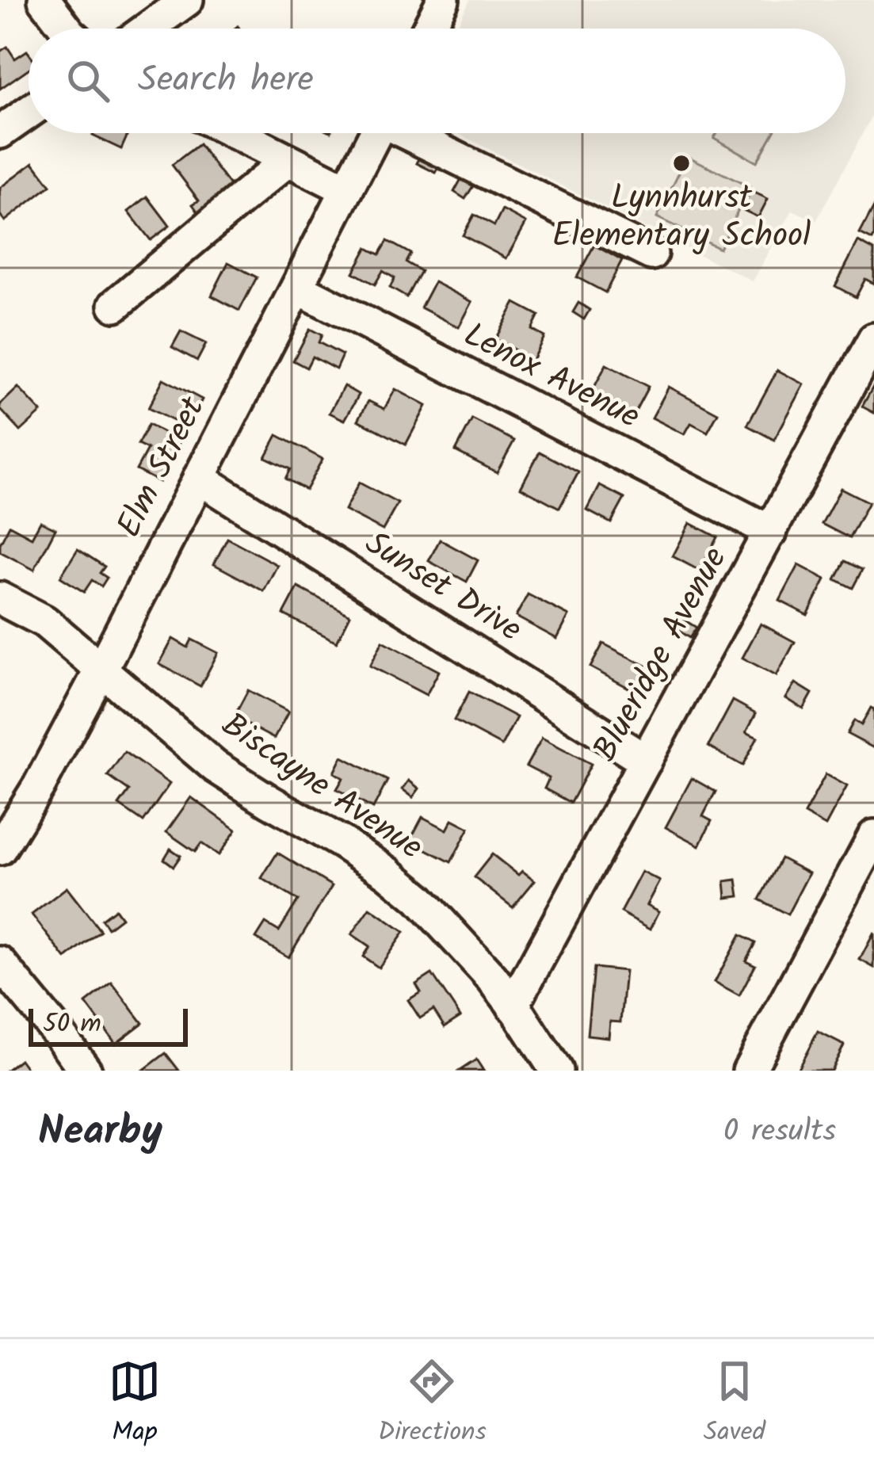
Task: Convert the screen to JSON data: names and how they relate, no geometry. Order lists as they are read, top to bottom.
{
  "streets": {
    "street": [
      "Lenox Avenue",
      "Elm Street",
      "Sunset Drive",
      "Blueridge Avenue",
      "Biscayne Avenue"
    ]
  },
  "crossings": [
    ["Lenox Avenue", "Elm Street"],
    ["Lenox Avenue", "Blueridge Avenue"],
    ["Elm Street", "Sunset Drive"],
    ["Elm Street", "Biscayne Avenue"],
    ["Sunset Drive", "Blueridge Avenue"],
    ["Blueridge Avenue", "Biscayne Avenue"]
  ],
  "places": ["Lynnhurst Elementary School"],
  "scale_bar": "50 m",
  "page": {
    "search": "Search here",
    "scale": "50 m",
    "heading": ["Nearby", "0 results"],
    "nav": ["Map", "Directions", "Saved"]
  }
}
